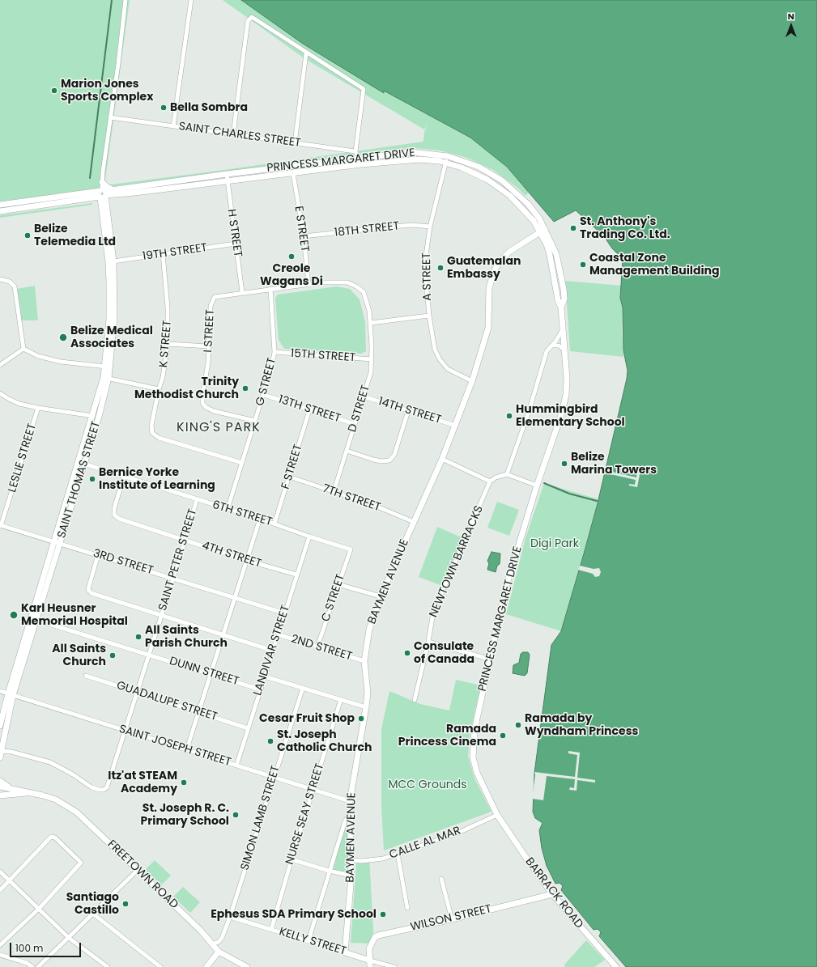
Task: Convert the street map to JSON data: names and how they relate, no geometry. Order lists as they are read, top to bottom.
{
  "streets": {
    "main road": [
      "PRINCESS MARGARET DRIVE",
      "SAINT THOMAS STREET",
      "BAYMEN AVENUE",
      "FREETOWN ROAD",
      "BARRACK ROAD",
      "WILSON STREET",
      "KELLY STREET"
    ],
    "street": [
      "SAINT CHARLES STREET",
      "E STREET",
      "18TH STREET",
      "H STREET",
      "19TH STREET",
      "A STREET",
      "I STREET",
      "K STREET",
      "15TH STREET",
      "G STREET",
      "D STREET",
      "13TH STREET",
      "14TH STREET",
      "LESLIE STREET",
      "F STREET",
      "7TH STREET",
      "6TH STREET",
      "4TH STREET",
      "SAINT PETER STREET",
      "NEWTOWN BARRACKS",
      "3RD STREET",
      "C STREET",
      "2ND STREET",
      "LANDIVAR STREET",
      "DUNN STREET",
      "GUADALUPE STREET",
      "SAINT JOSEPH STREET",
      "NURSE SEAY STREET",
      "SIMON LAMB STREET",
      "CALLE AL MAR"
    ]
  },
  "crossings": [
    ["PRINCESS MARGARET DRIVE", "E STREET"],
    ["PRINCESS MARGARET DRIVE", "H STREET"],
    ["PRINCESS MARGARET DRIVE", "A STREET"],
    ["PRINCESS MARGARET DRIVE", "SAINT THOMAS STREET"],
    ["PRINCESS MARGARET DRIVE", "BAYMEN AVENUE"],
    ["PRINCESS MARGARET DRIVE", "CALLE AL MAR"],
    ["PRINCESS MARGARET DRIVE", "BARRACK ROAD"],
    ["E STREET", "18TH STREET"],
    ["E STREET", "I STREET"],
    ["E STREET", "D STREET"],
    ["18TH STREET", "A STREET"],
    ["H STREET", "19TH STREET"],
    ["H STREET", "I STREET"],
    ["19TH STREET", "K STREET"],
    ["19TH STREET", "SAINT THOMAS STREET"],
    ["A STREET", "BAYMEN AVENUE"],
    ["I STREET", "G STREET"],
    ["I STREET", "D STREET"],
    ["K STREET", "G STREET"],
    ["15TH STREET", "G STREET"],
    ["15TH STREET", "D STREET"],
    ["G STREET", "13TH STREET"],
    ["G STREET", "6TH STREET"],
    ["D STREET", "13TH STREET"],
    ["D STREET", "14TH STREET"],
    ["D STREET", "7TH STREET"],
    ["13TH STREET", "F STREET"],
    ["14TH STREET", "BAYMEN AVENUE"],
    ["LESLIE STREET", "3RD STREET"],
    ["F STREET", "7TH STREET"],
    ["F STREET", "6TH STREET"],
    ["SAINT THOMAS STREET", "6TH STREET"],
    ["SAINT THOMAS STREET", "SAINT PETER STREET"],
    ["SAINT THOMAS STREET", "3RD STREET"],
    ["SAINT THOMAS STREET", "DUNN STREET"],
    ["SAINT THOMAS STREET", "SAINT JOSEPH STREET"],
    ["7TH STREET", "BAYMEN AVENUE"],
    ["6TH STREET", "4TH STREET"],
    ["6TH STREET", "SAINT PETER STREET"],
    ["6TH STREET", "C STREET"],
    ["6TH STREET", "LANDIVAR STREET"],
    ["4TH STREET", "SAINT PETER STREET"],
    ["4TH STREET", "LANDIVAR STREET"],
    ["SAINT PETER STREET", "3RD STREET"],
    ["SAINT PETER STREET", "DUNN STREET"],
    ["SAINT PETER STREET", "GUADALUPE STREET"],
    ["SAINT PETER STREET", "SAINT JOSEPH STREET"],
    ["3RD STREET", "LANDIVAR STREET"],
    ["BAYMEN AVENUE", "2ND STREET"],
    ["BAYMEN AVENUE", "SAINT JOSEPH STREET"],
    ["BAYMEN AVENUE", "CALLE AL MAR"],
    ["BAYMEN AVENUE", "KELLY STREET"],
    ["C STREET", "2ND STREET"],
    ["2ND STREET", "LANDIVAR STREET"],
    ["LANDIVAR STREET", "DUNN STREET"],
    ["LANDIVAR STREET", "GUADALUPE STREET"],
    ["LANDIVAR STREET", "SAINT JOSEPH STREET"],
    ["SAINT JOSEPH STREET", "NURSE SEAY STREET"],
    ["SAINT JOSEPH STREET", "SIMON LAMB STREET"],
    ["NURSE SEAY STREET", "KELLY STREET"],
    ["SIMON LAMB STREET", "FREETOWN ROAD"],
    ["SIMON LAMB STREET", "KELLY STREET"],
    ["CALLE AL MAR", "BARRACK ROAD"],
    ["BARRACK ROAD", "WILSON STREET"],
    ["WILSON STREET", "KELLY STREET"]
  ],
  "districts": ["KING'S PARK"],
  "parks": ["Digi Park", "MCC Grounds"],
  "places": [
    "Marion Jones Sports Complex",
    "Bella Sombra",
    "St. Anthony's Trading Co. Ltd.",
    "Belize Telemedia Ltd",
    "Creole Wagans Di",
    "Coastal Zone Management Building",
    "Guatemalan Embassy",
    "Belize Medical Associates",
    "Trinity Methodist Church",
    "Hummingbird Elementary School",
    "Belize Marina Towers",
    "Bernice Yorke Institute of Learning",
    "Karl Heusner Memorial Hospital",
    "All Saints Parish Church",
    "Consulate of Canada",
    "All Saints Church",
    "Cesar Fruit Shop",
    "Ramada by Wyndham Princess",
    "Ramada Princess Cinema",
    "St. Joseph Catholic Church",
    "Itz'at STEAM Academy",
    "St. Joseph R. C. Primary School",
    "Santiago Castillo",
    "Ephesus SDA Primary School"
  ],
  "scale_bar": "100 m",
  "north": "top"
}
